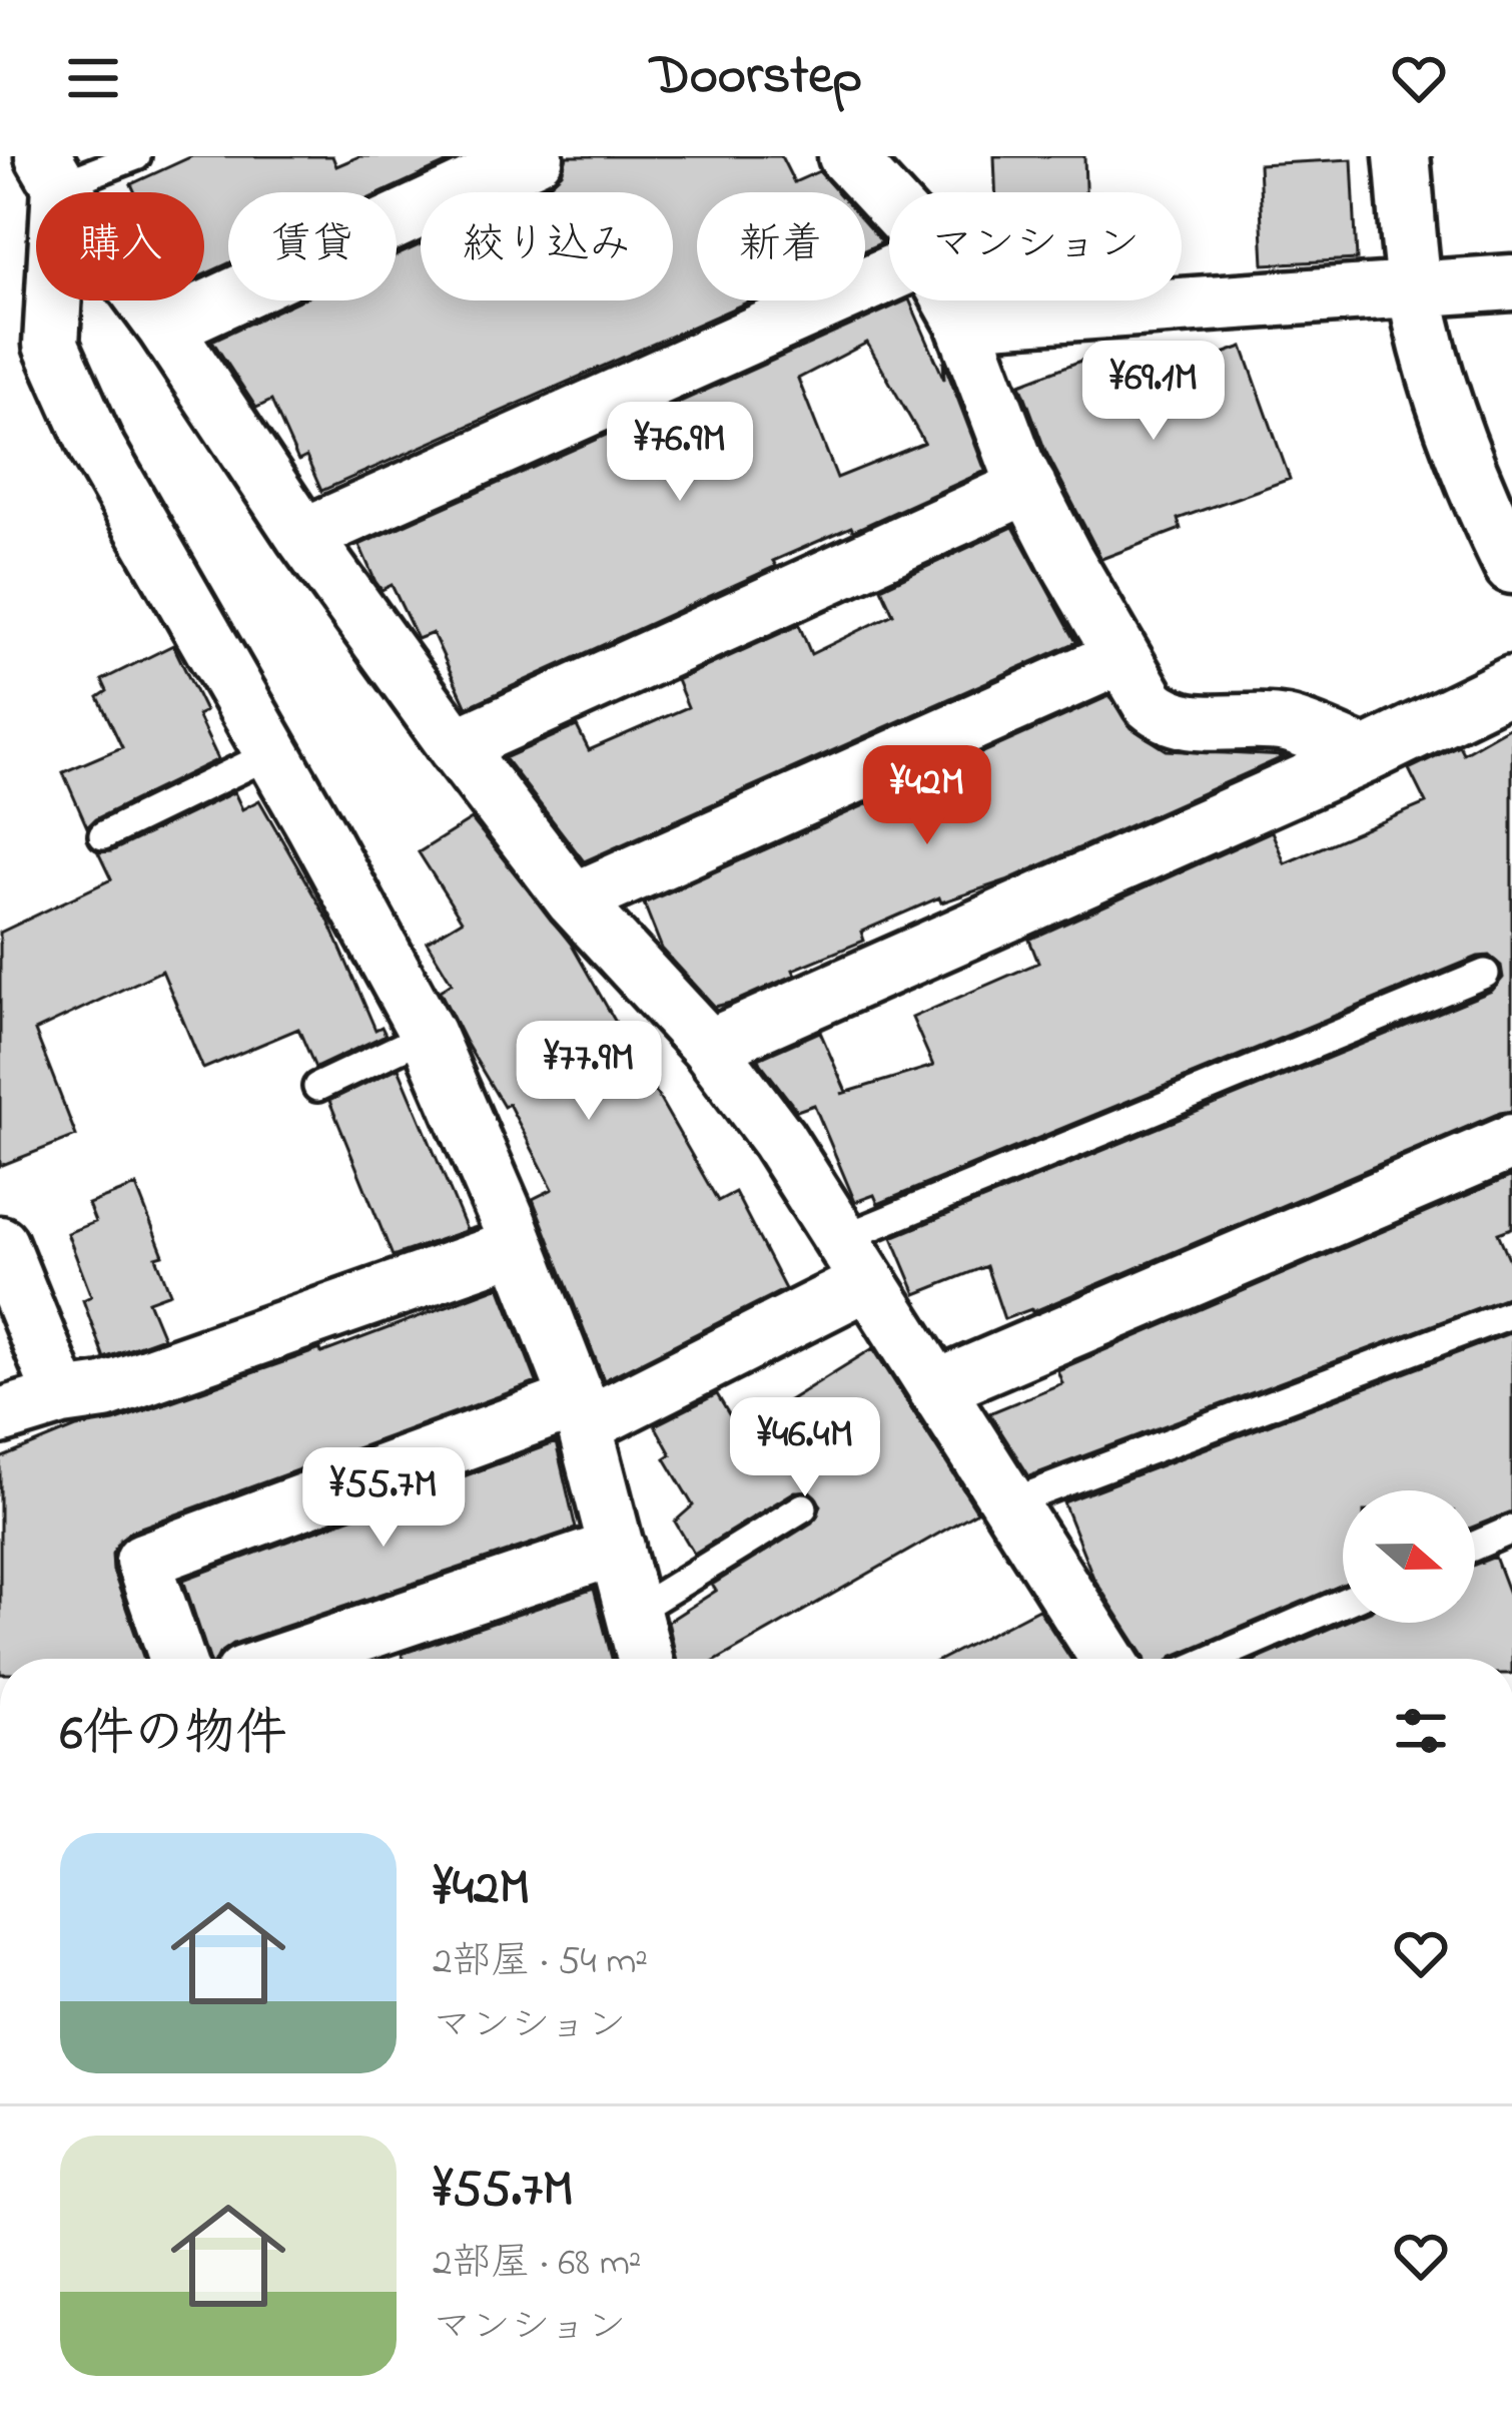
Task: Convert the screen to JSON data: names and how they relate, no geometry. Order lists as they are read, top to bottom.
{
  "north": "right",
  "page": {
    "header": "Doorstep",
    "chip": [
      "購入",
      "賃貸",
      "絞り込み",
      "新着",
      "マンション"
    ],
    "price": [
      "¥69.1M",
      "¥76.9M",
      "¥42M",
      "¥77.9M",
      "¥46.4M",
      "¥55.7M"
    ],
    "heading": "6件の物件",
    "list": [
      {
        "name": "¥42M",
        "note": "2部屋 · 54 m² · マンション"
      },
      {
        "name": "¥55.7M",
        "note": "2部屋 · 68 m² · マンション"
      }
    ]
  }
}
